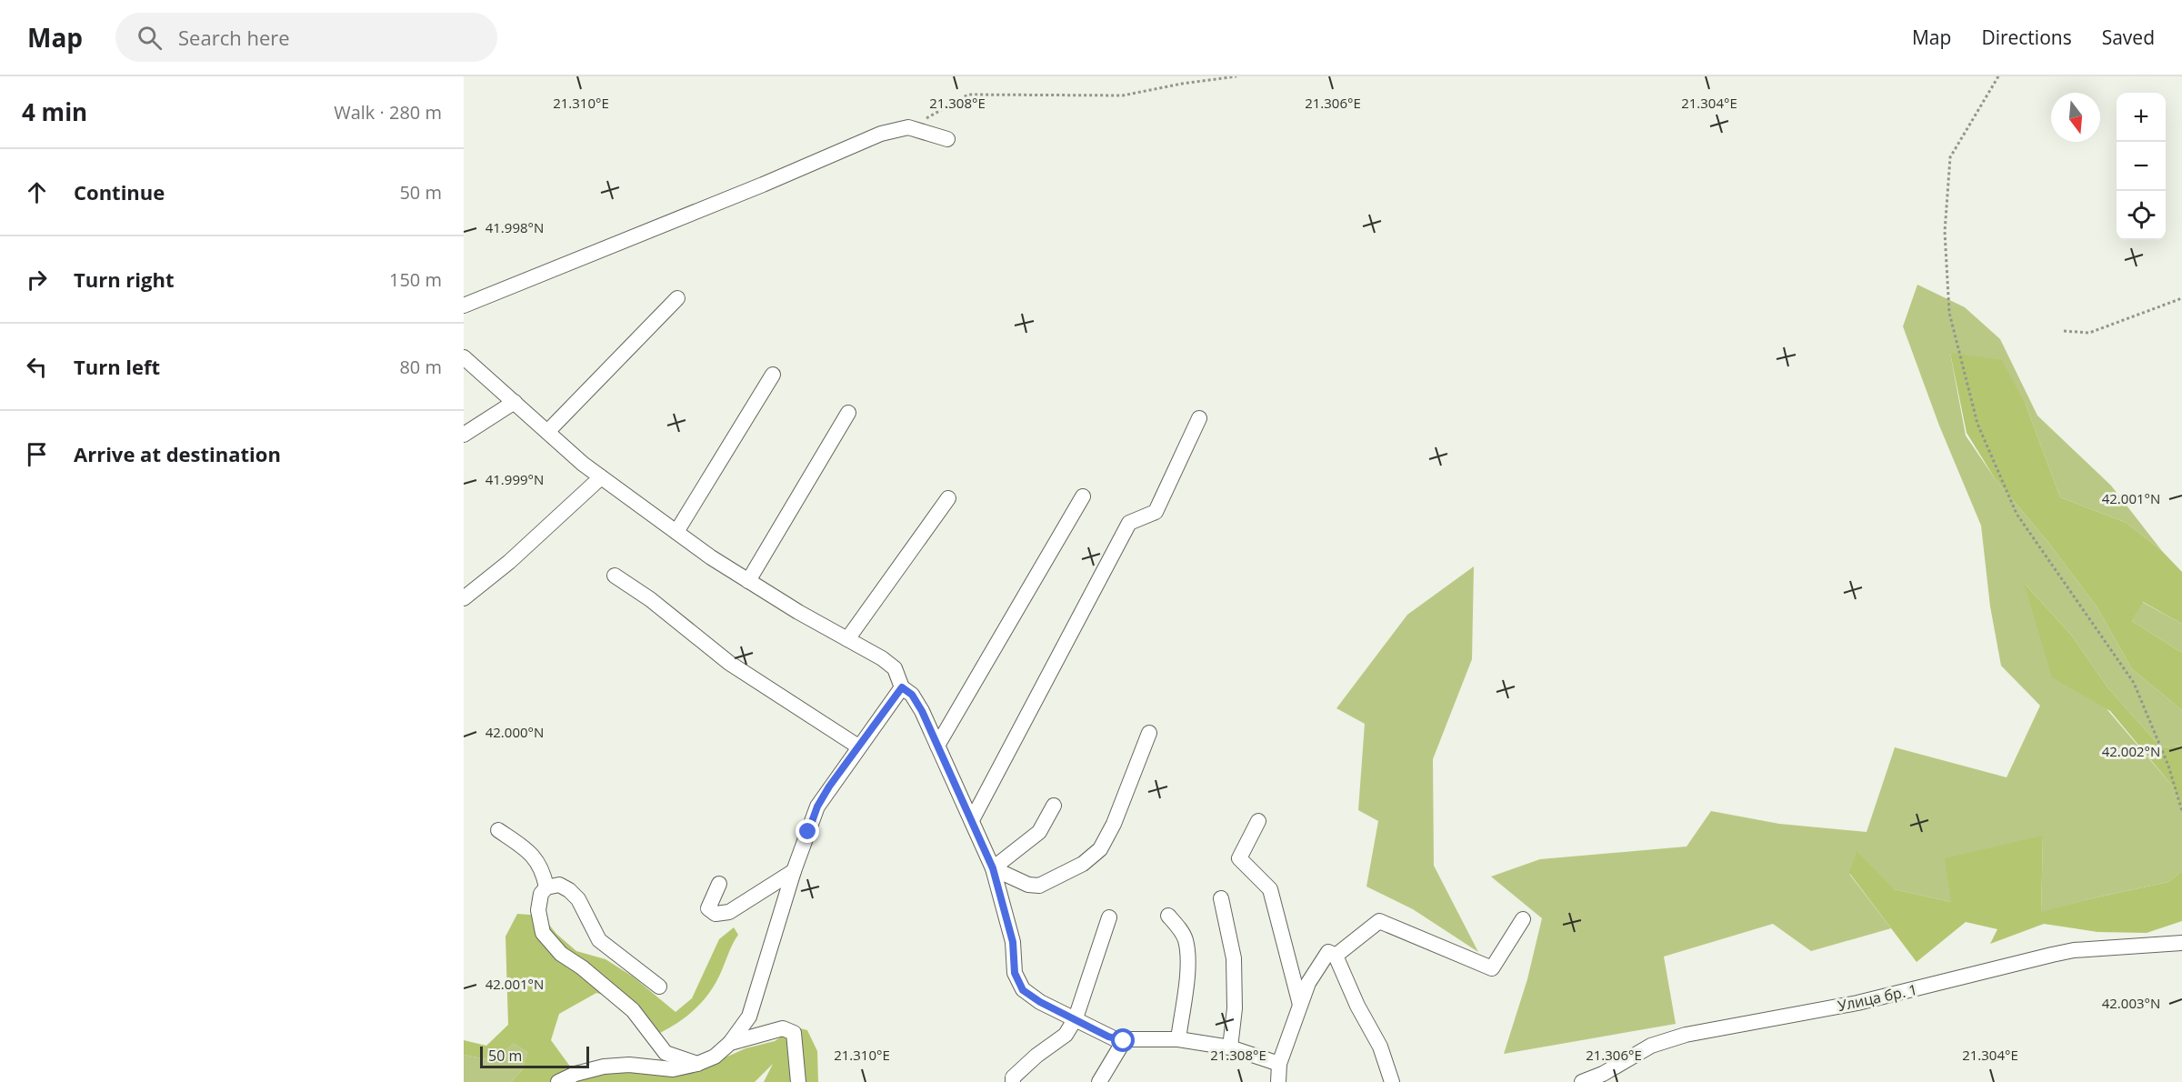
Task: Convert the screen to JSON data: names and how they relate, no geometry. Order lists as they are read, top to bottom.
{
  "streets": {
    "street": ["Улица бр. 1"]
  },
  "scale_bar": "50 m",
  "north": "bottom",
  "page": {
    "header": "Map",
    "search": "Search here",
    "nav": ["Map", "Directions", "Saved"],
    "heading": ["4 min", "Walk · 280 m"],
    "map_buttons": ["+", "−"],
    "list": [
      ["Continue", "50 m"],
      ["Turn right", "150 m"],
      ["Turn left", "80 m"],
      "Arrive at destination"
    ],
    "scale": "50 m"
  },
  "coordinates": [
    "21.310°E",
    "21.308°E",
    "21.306°E",
    "21.304°E",
    "41.998°N",
    "41.999°N",
    "42.001°N",
    "42.000°N",
    "42.002°N",
    "42.003°N"
  ]
}
